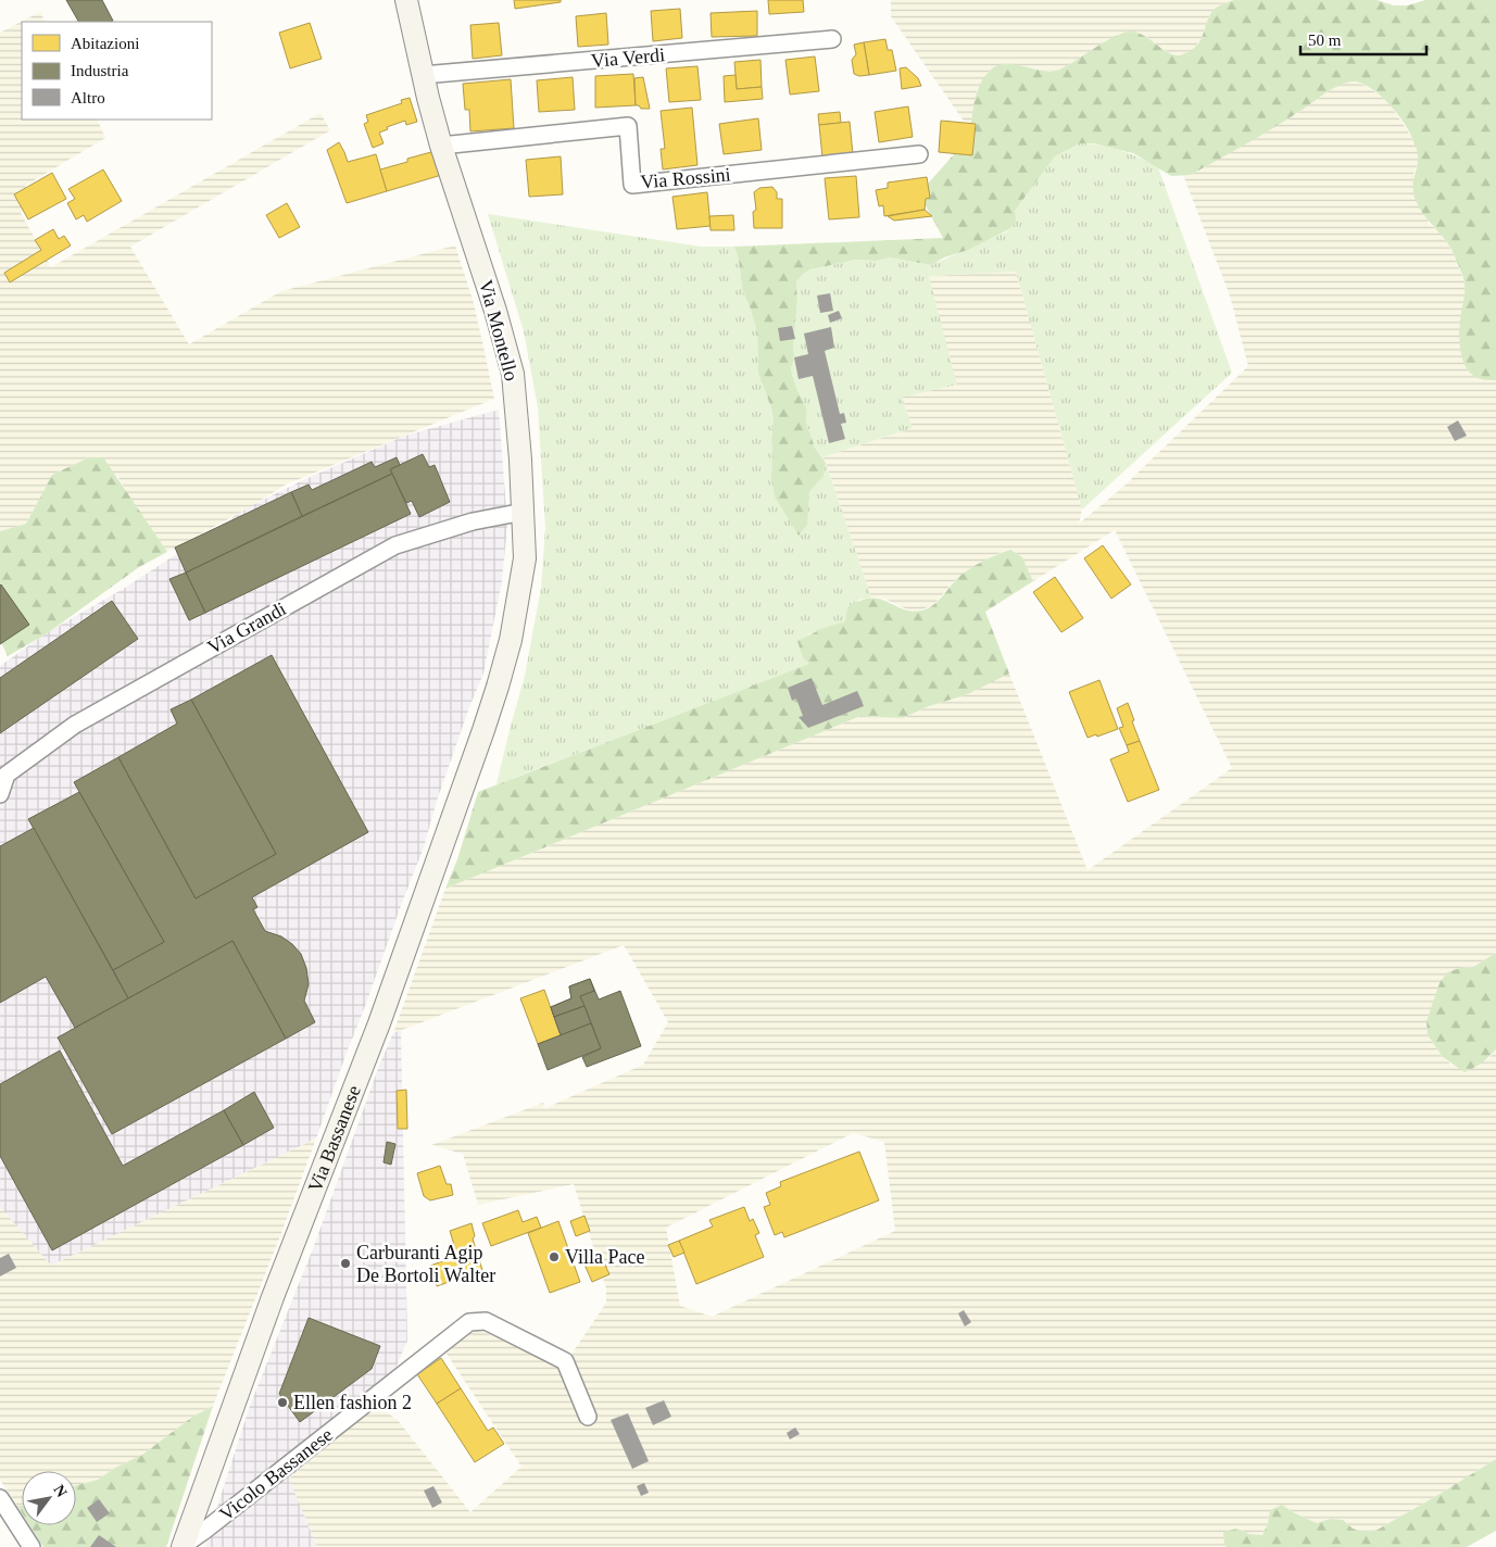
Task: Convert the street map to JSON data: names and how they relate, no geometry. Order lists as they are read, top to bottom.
{
  "streets": {
    "main road": ["Via Montello", "Via Bassanese"],
    "street": [
      "Via Verdi",
      "Via Rossini",
      "Via Grandi",
      "Vicolo Bassanese"
    ]
  },
  "crossings": [
    ["Via Verdi", "Via Montello"],
    ["Via Rossini", "Via Montello"],
    ["Via Montello", "Via Grandi"],
    ["Via Montello", "Via Bassanese"],
    ["Via Bassanese", "Vicolo Bassanese"]
  ],
  "places": ["Villa Pace", "Carburanti Agip De Bortoli Walter", "Ellen fashion 2"],
  "legend": ["Abitazioni", "Industria", "Altro"],
  "scale_bar": "50 m",
  "north": "top right"
}
